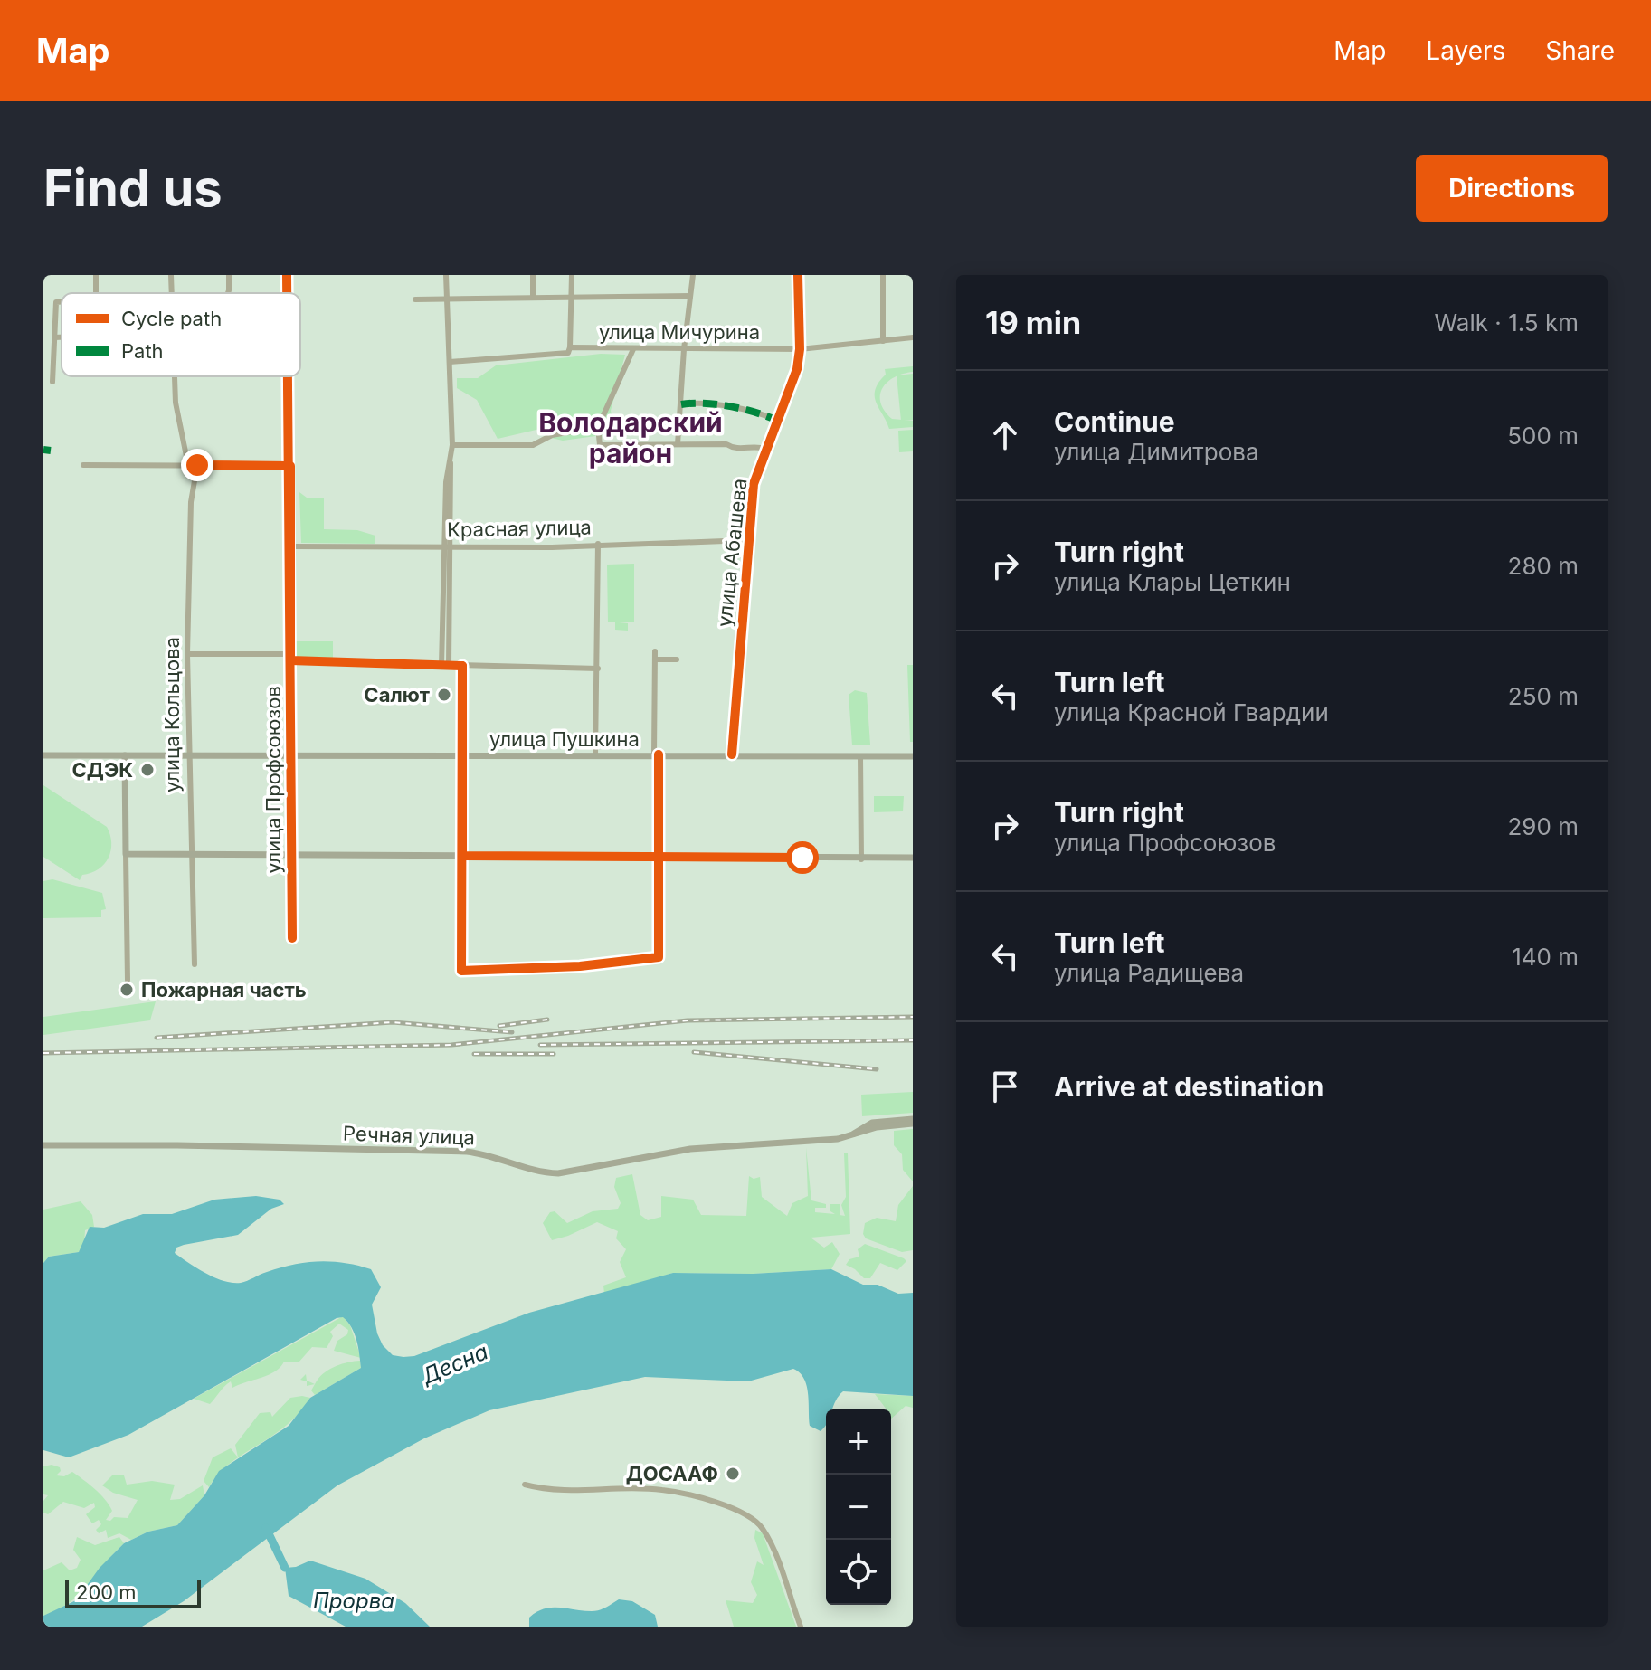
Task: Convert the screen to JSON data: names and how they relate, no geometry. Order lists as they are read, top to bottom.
{
  "streets": {
    "main road": ["улица Пушкина", "Речная улица"],
    "street": [
      "улица Мичурина",
      "Красная улица",
      "улица Абашева",
      "улица Кольцова",
      "улица Профсоюзов"
    ]
  },
  "crossings": [
    ["улица Мичурина", "улица Абашева"],
    ["Красная улица", "улица Абашева"],
    ["Красная улица", "улица Профсоюзов"],
    ["улица Абашева", "улица Пушкина"],
    ["улица Кольцова", "улица Пушкина"],
    ["улица Пушкина", "улица Профсоюзов"]
  ],
  "districts": ["Володарский район"],
  "water": ["Десна", "Прорва"],
  "places": [
    "Салют",
    "СДЭК",
    "Пожарная часть",
    "ДОСААФ"
  ],
  "legend": ["Cycle path", "Path"],
  "scale_bar": "200 m",
  "page": {
    "header": "Map",
    "nav": ["Map", "Layers", "Share"],
    "buttons": "Directions",
    "title": "Find us",
    "heading": ["19 min", "Walk · 1.5 km"],
    "list": [
      ["Continue", "улица Димитрова", "500 m"],
      ["Turn right", "улица Клары Цеткин", "280 m"],
      ["Turn left", "улица Красной Гвардии", "250 m"],
      ["Turn right", "улица Профсоюзов", "290 m"],
      ["Turn left", "улица Радищева", "140 m"],
      "Arrive at destination"
    ],
    "map_buttons": ["+", "−"],
    "scale": "200 m"
  }
}
